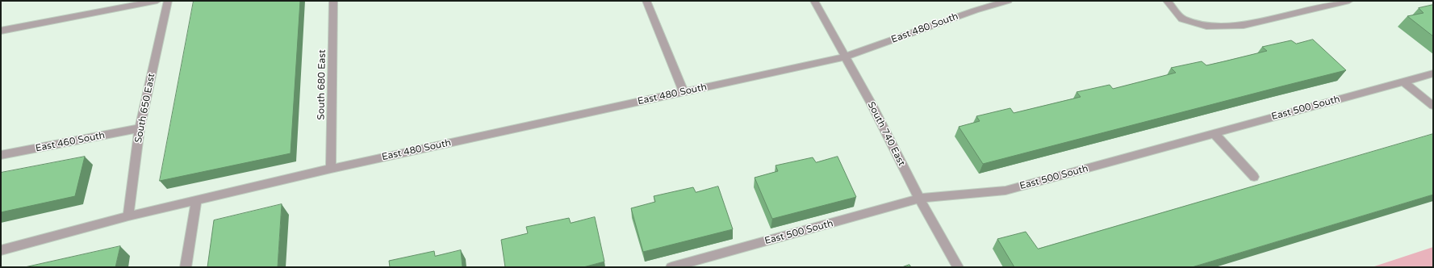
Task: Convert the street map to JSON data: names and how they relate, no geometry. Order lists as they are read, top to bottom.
{
  "streets": {
    "street": [
      "East 480 South",
      "South 680 East",
      "South 650 East",
      "East 500 South",
      "South 740 East",
      "East 460 South"
    ]
  },
  "crossings": [
    ["East 480 South", "South 680 East"],
    ["East 480 South", "South 650 East"],
    ["East 480 South", "South 740 East"],
    ["South 650 East", "East 460 South"],
    ["East 500 South", "South 740 East"]
  ]
}
